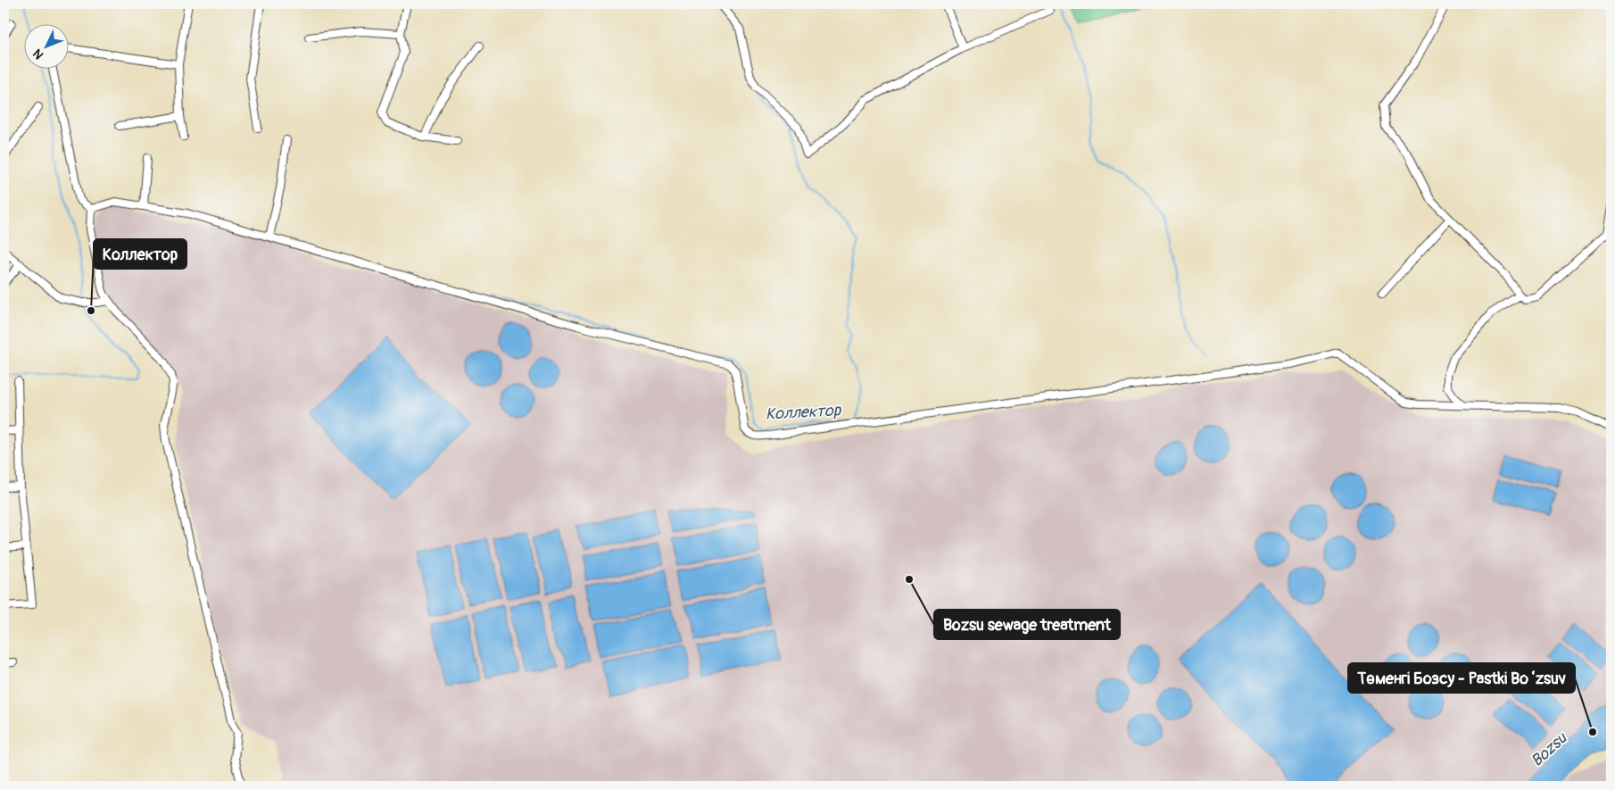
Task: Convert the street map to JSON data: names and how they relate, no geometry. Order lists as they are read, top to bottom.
{
  "water": ["Коллектор", "Bozsu"],
  "places": ["Коллектор", "Bozsu sewage treatment", "Төменгі Бозсу - Pastki Boʻzsuv"],
  "north": "bottom left"
}
